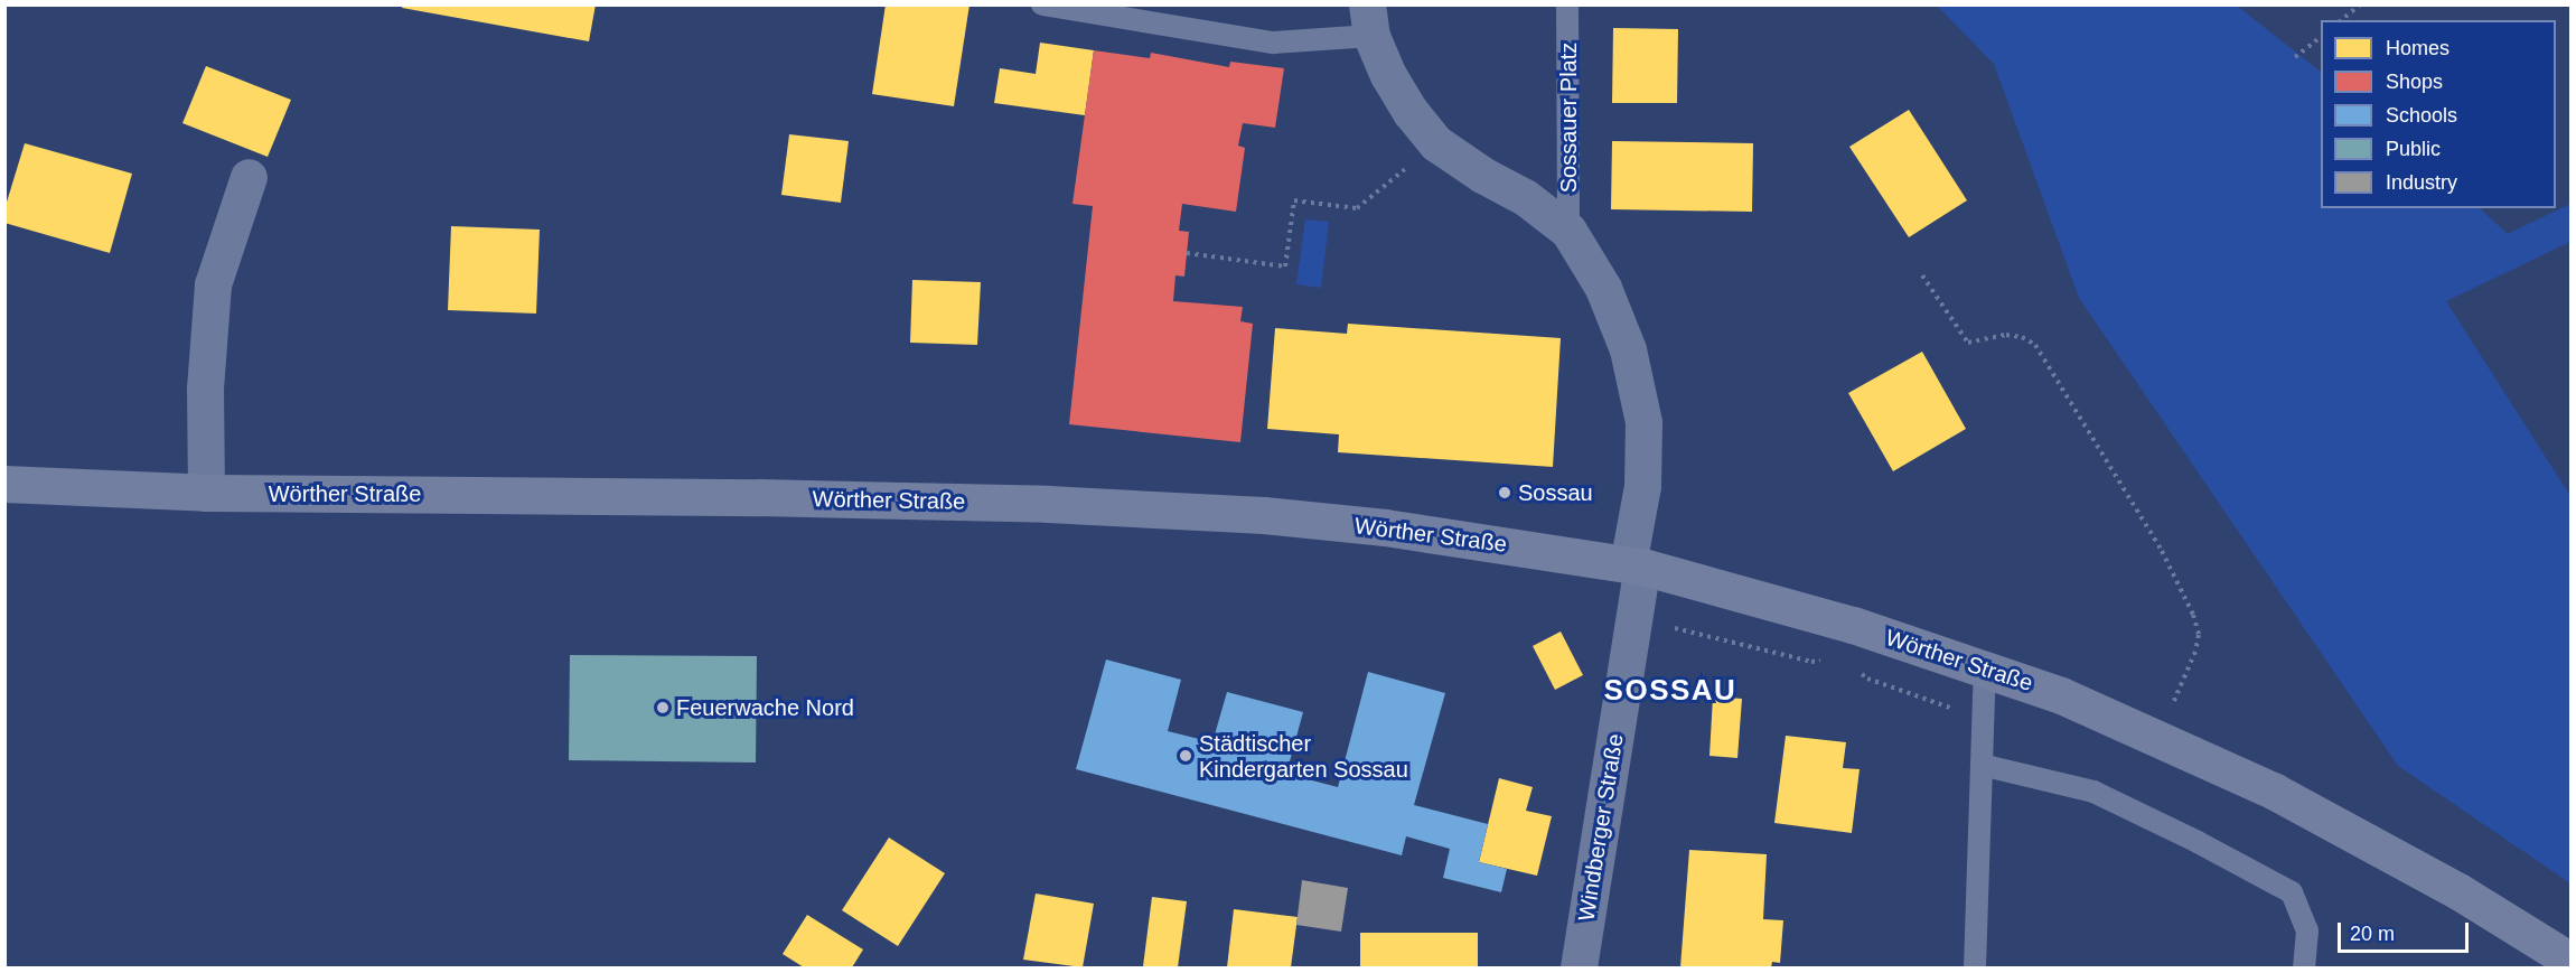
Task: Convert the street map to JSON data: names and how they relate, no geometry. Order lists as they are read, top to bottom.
{
  "streets": {
    "street": ["Sossauer Platz", "Wörther Straße", "Windberger Straße"]
  },
  "crossings": [
    ["Sossauer Platz", "Wörther Straße"],
    ["Sossauer Platz", "Windberger Straße"],
    ["Wörther Straße", "Windberger Straße"]
  ],
  "districts": ["SOSSAU"],
  "places": ["Sossau", "Feuerwache Nord", "Städtischer Kindergarten Sossau"],
  "legend": [
    "Homes",
    "Shops",
    "Schools",
    "Public",
    "Industry"
  ],
  "scale_bar": "20 m"
}
